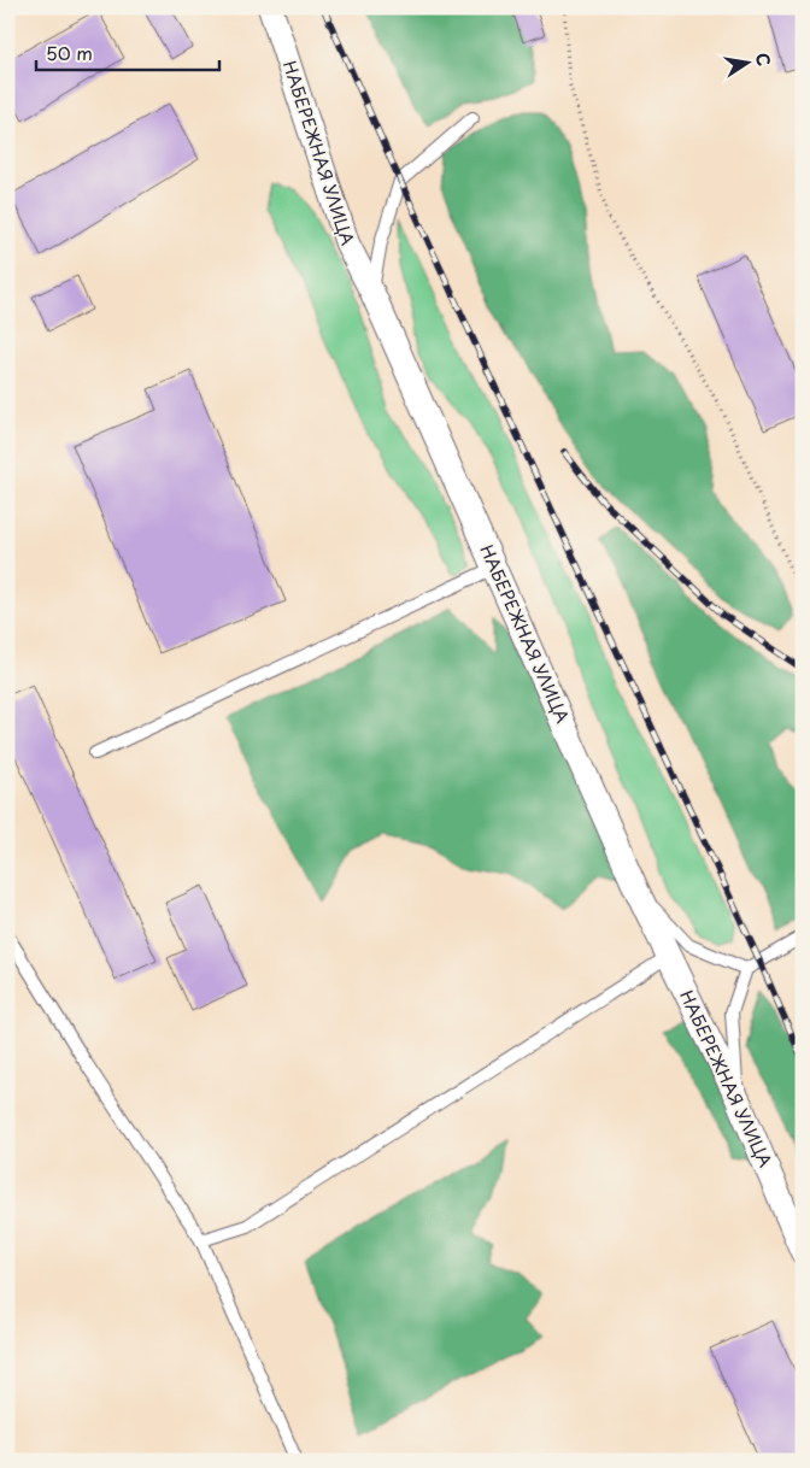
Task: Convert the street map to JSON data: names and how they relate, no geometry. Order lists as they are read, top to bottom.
{
  "streets": {
    "street": ["НАБЕРЕЖНАЯ УЛИЦА"]
  },
  "scale_bar": "50 m",
  "north": "right"
}
